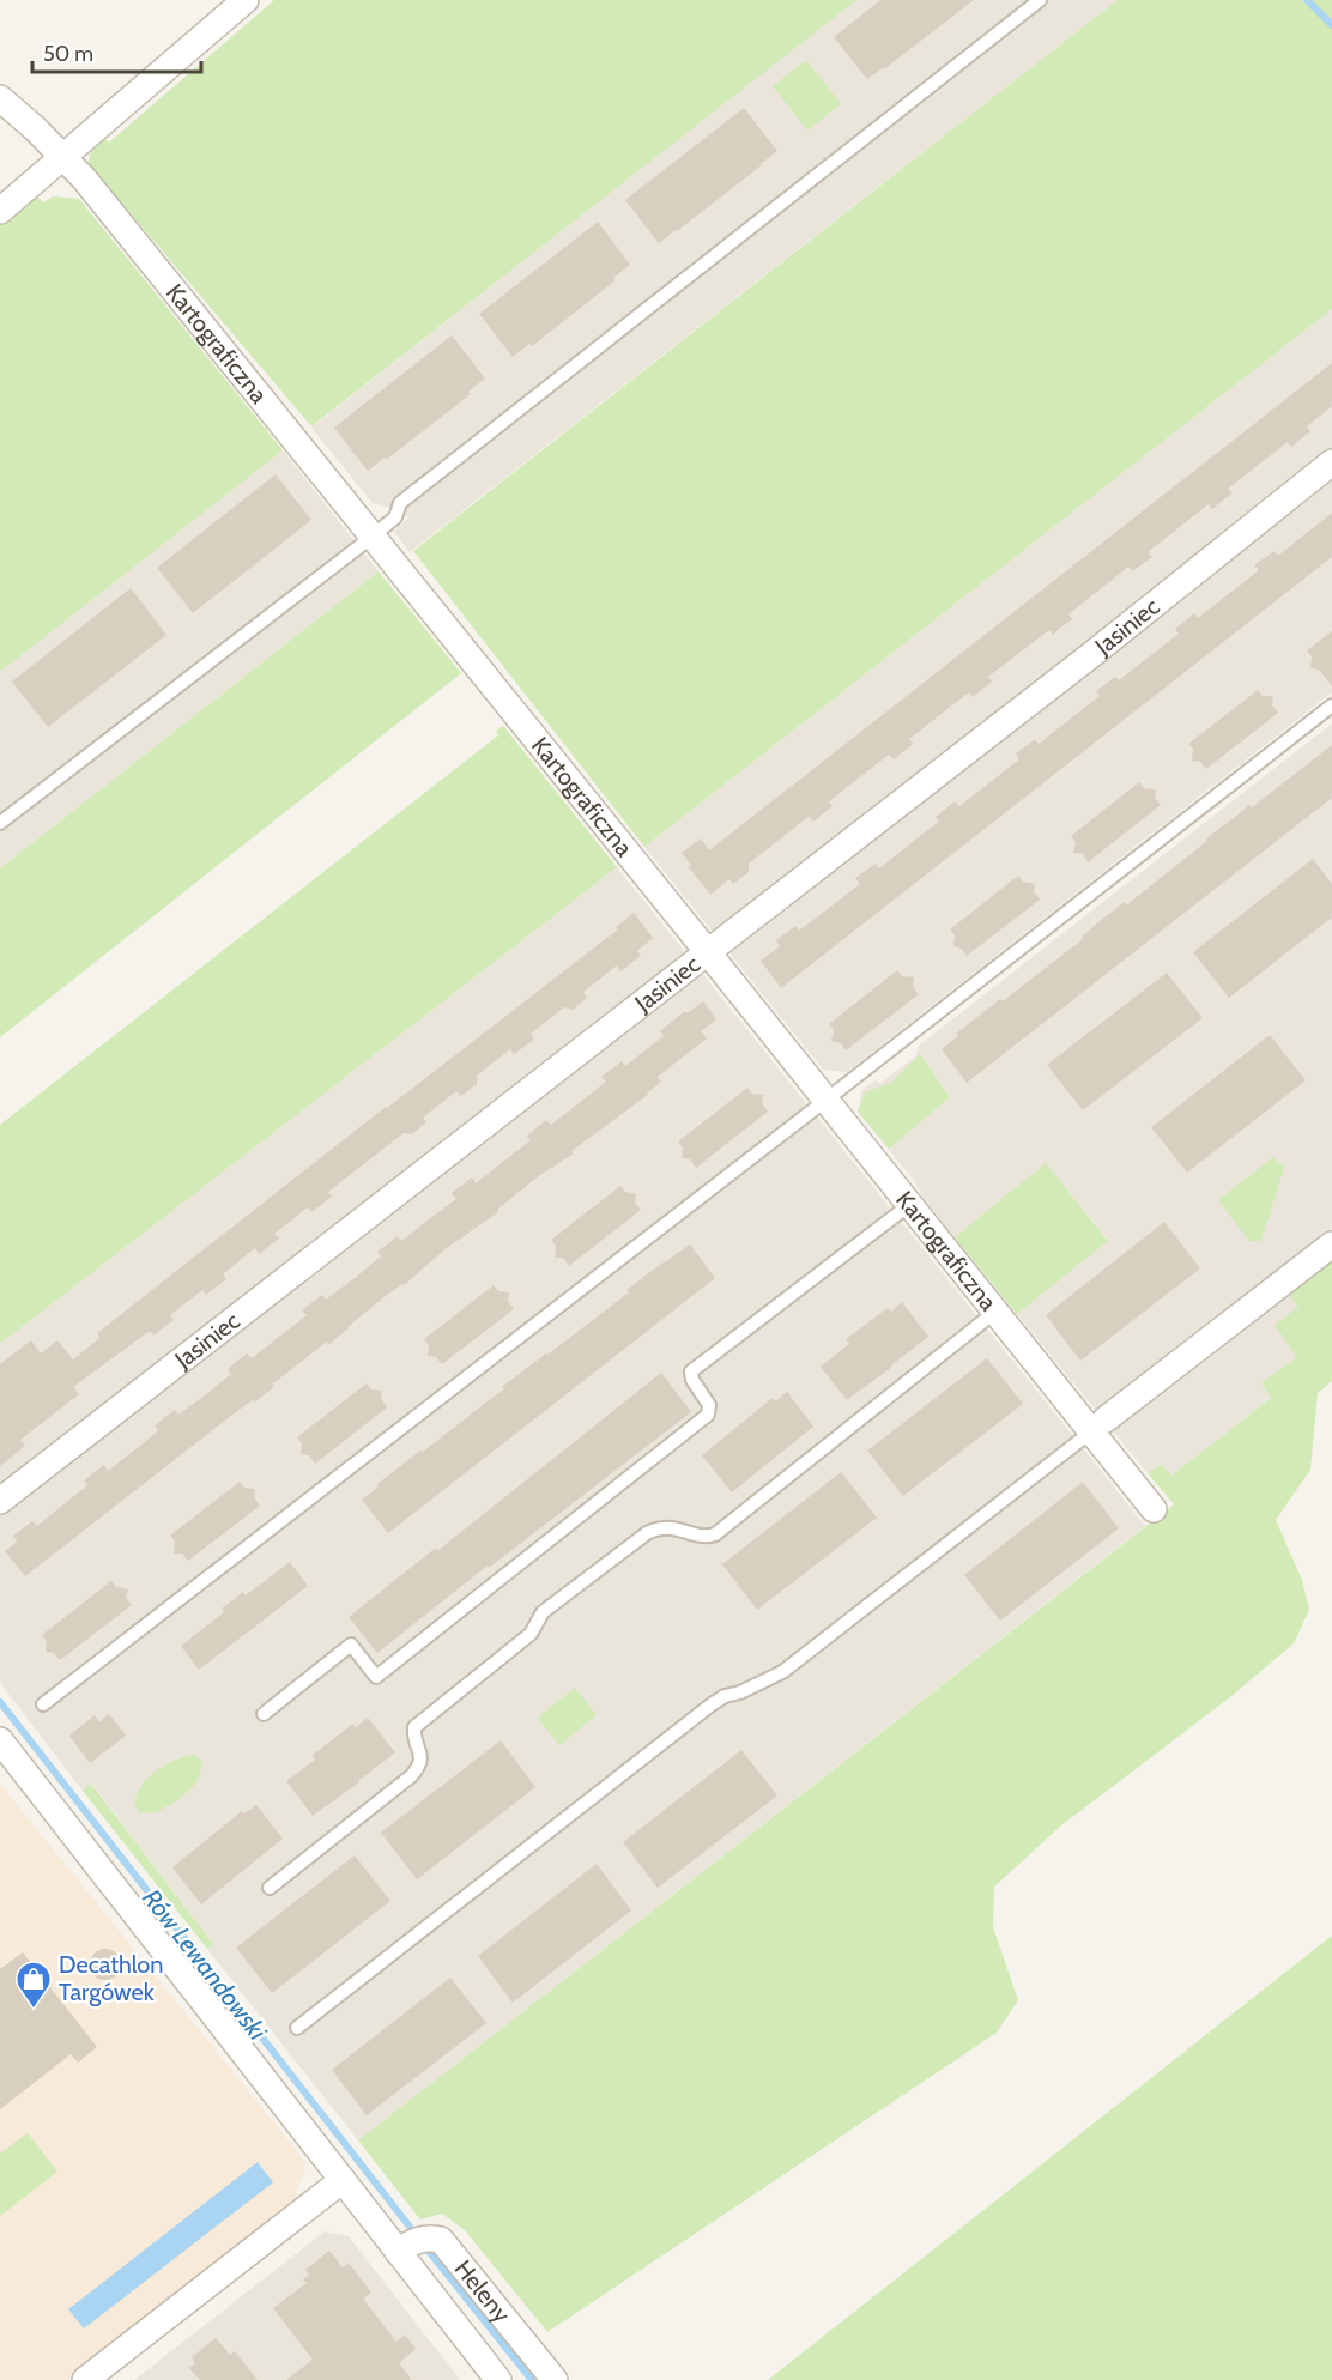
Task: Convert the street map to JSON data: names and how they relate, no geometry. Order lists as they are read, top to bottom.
{
  "streets": {
    "street": ["Kartograficzna", "Jasiniec", "Heleny"]
  },
  "crossings": [
    ["Kartograficzna", "Jasiniec"]
  ],
  "water": ["Rów Lewandowski"],
  "places": {
    "shop": ["Decathlon Targówek"]
  },
  "scale_bar": "50 m"
}
